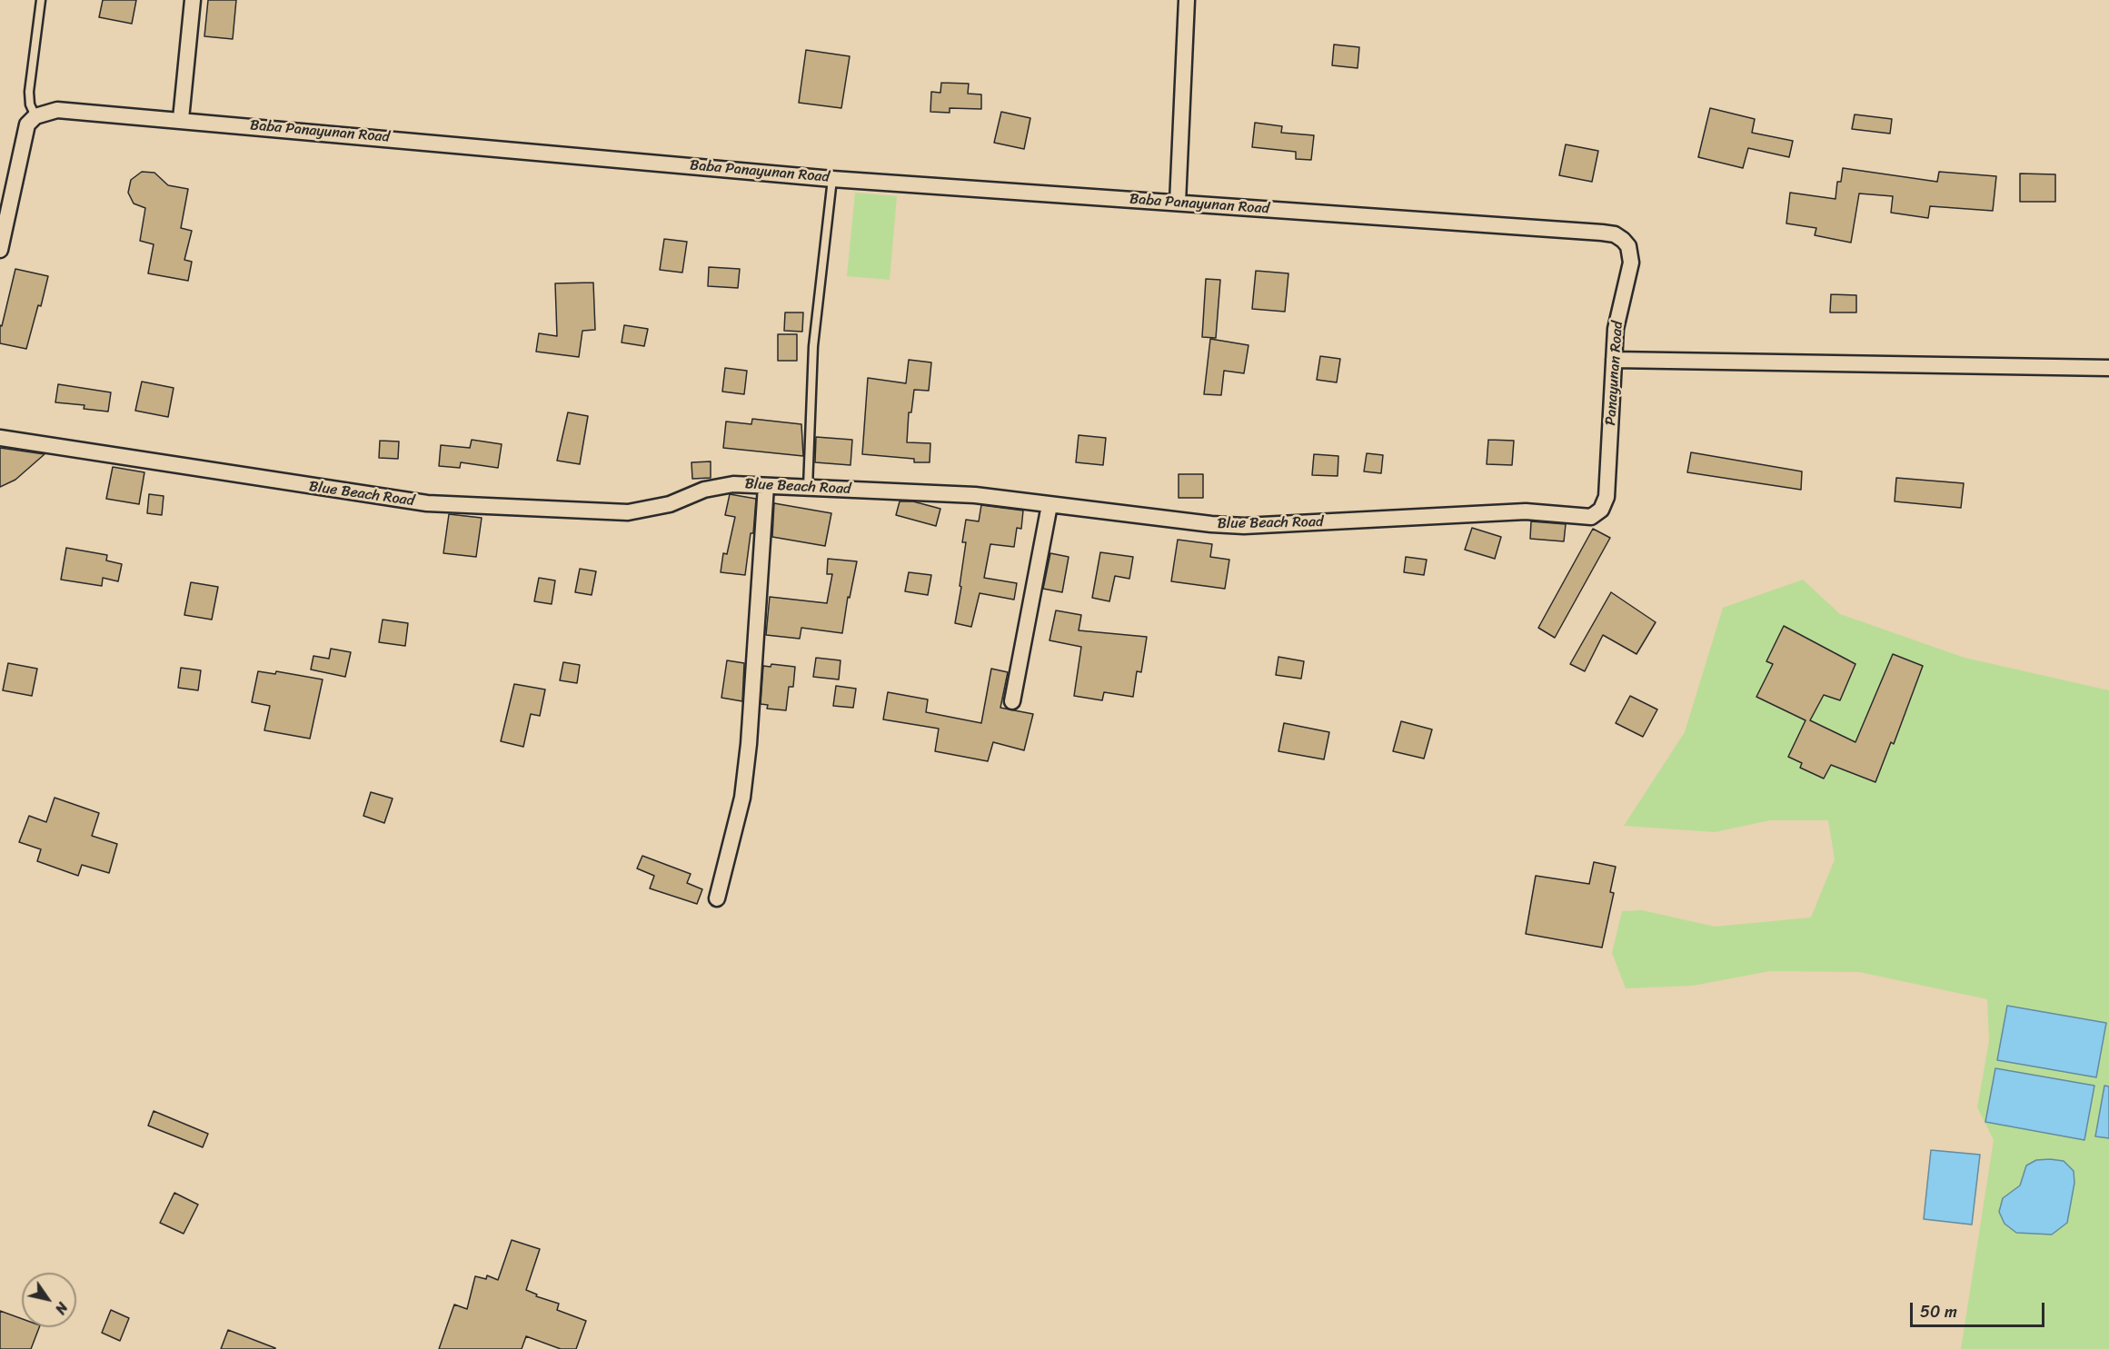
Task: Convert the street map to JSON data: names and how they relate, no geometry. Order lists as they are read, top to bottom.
{
  "streets": {
    "street": ["Baba Panayunan Road", "Panayunan Road", "Blue Beach Road"]
  },
  "crossings": [
    ["Baba Panayunan Road", "Panayunan Road"],
    ["Panayunan Road", "Blue Beach Road"]
  ],
  "scale_bar": "50 m",
  "north": "bottom right"
}
